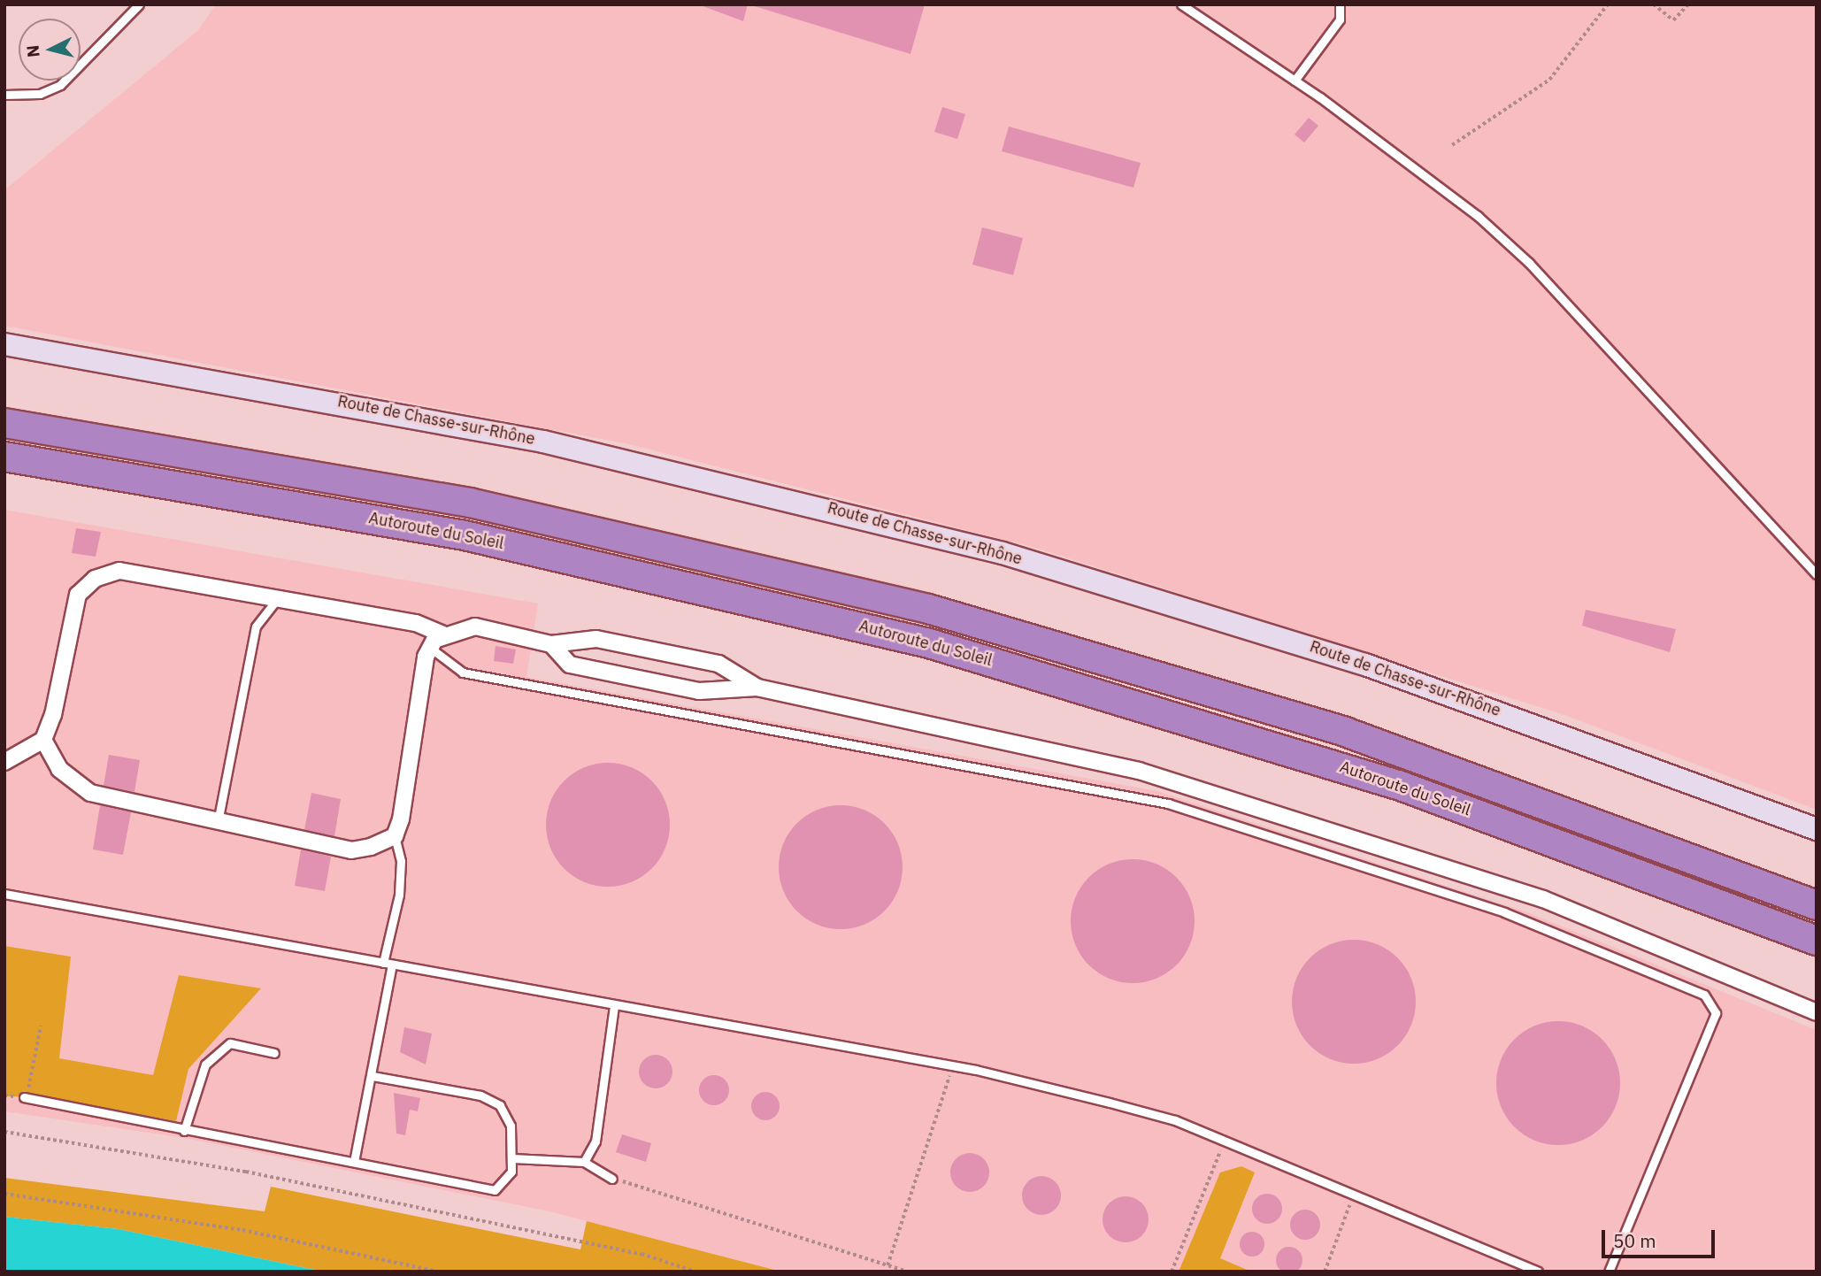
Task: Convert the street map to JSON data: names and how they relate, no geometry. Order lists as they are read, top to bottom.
{
  "streets": {
    "highway": ["Autoroute du Soleil"],
    "main road": ["Route de Chasse-sur-Rhône"]
  },
  "scale_bar": "50 m",
  "north": "left"
}
